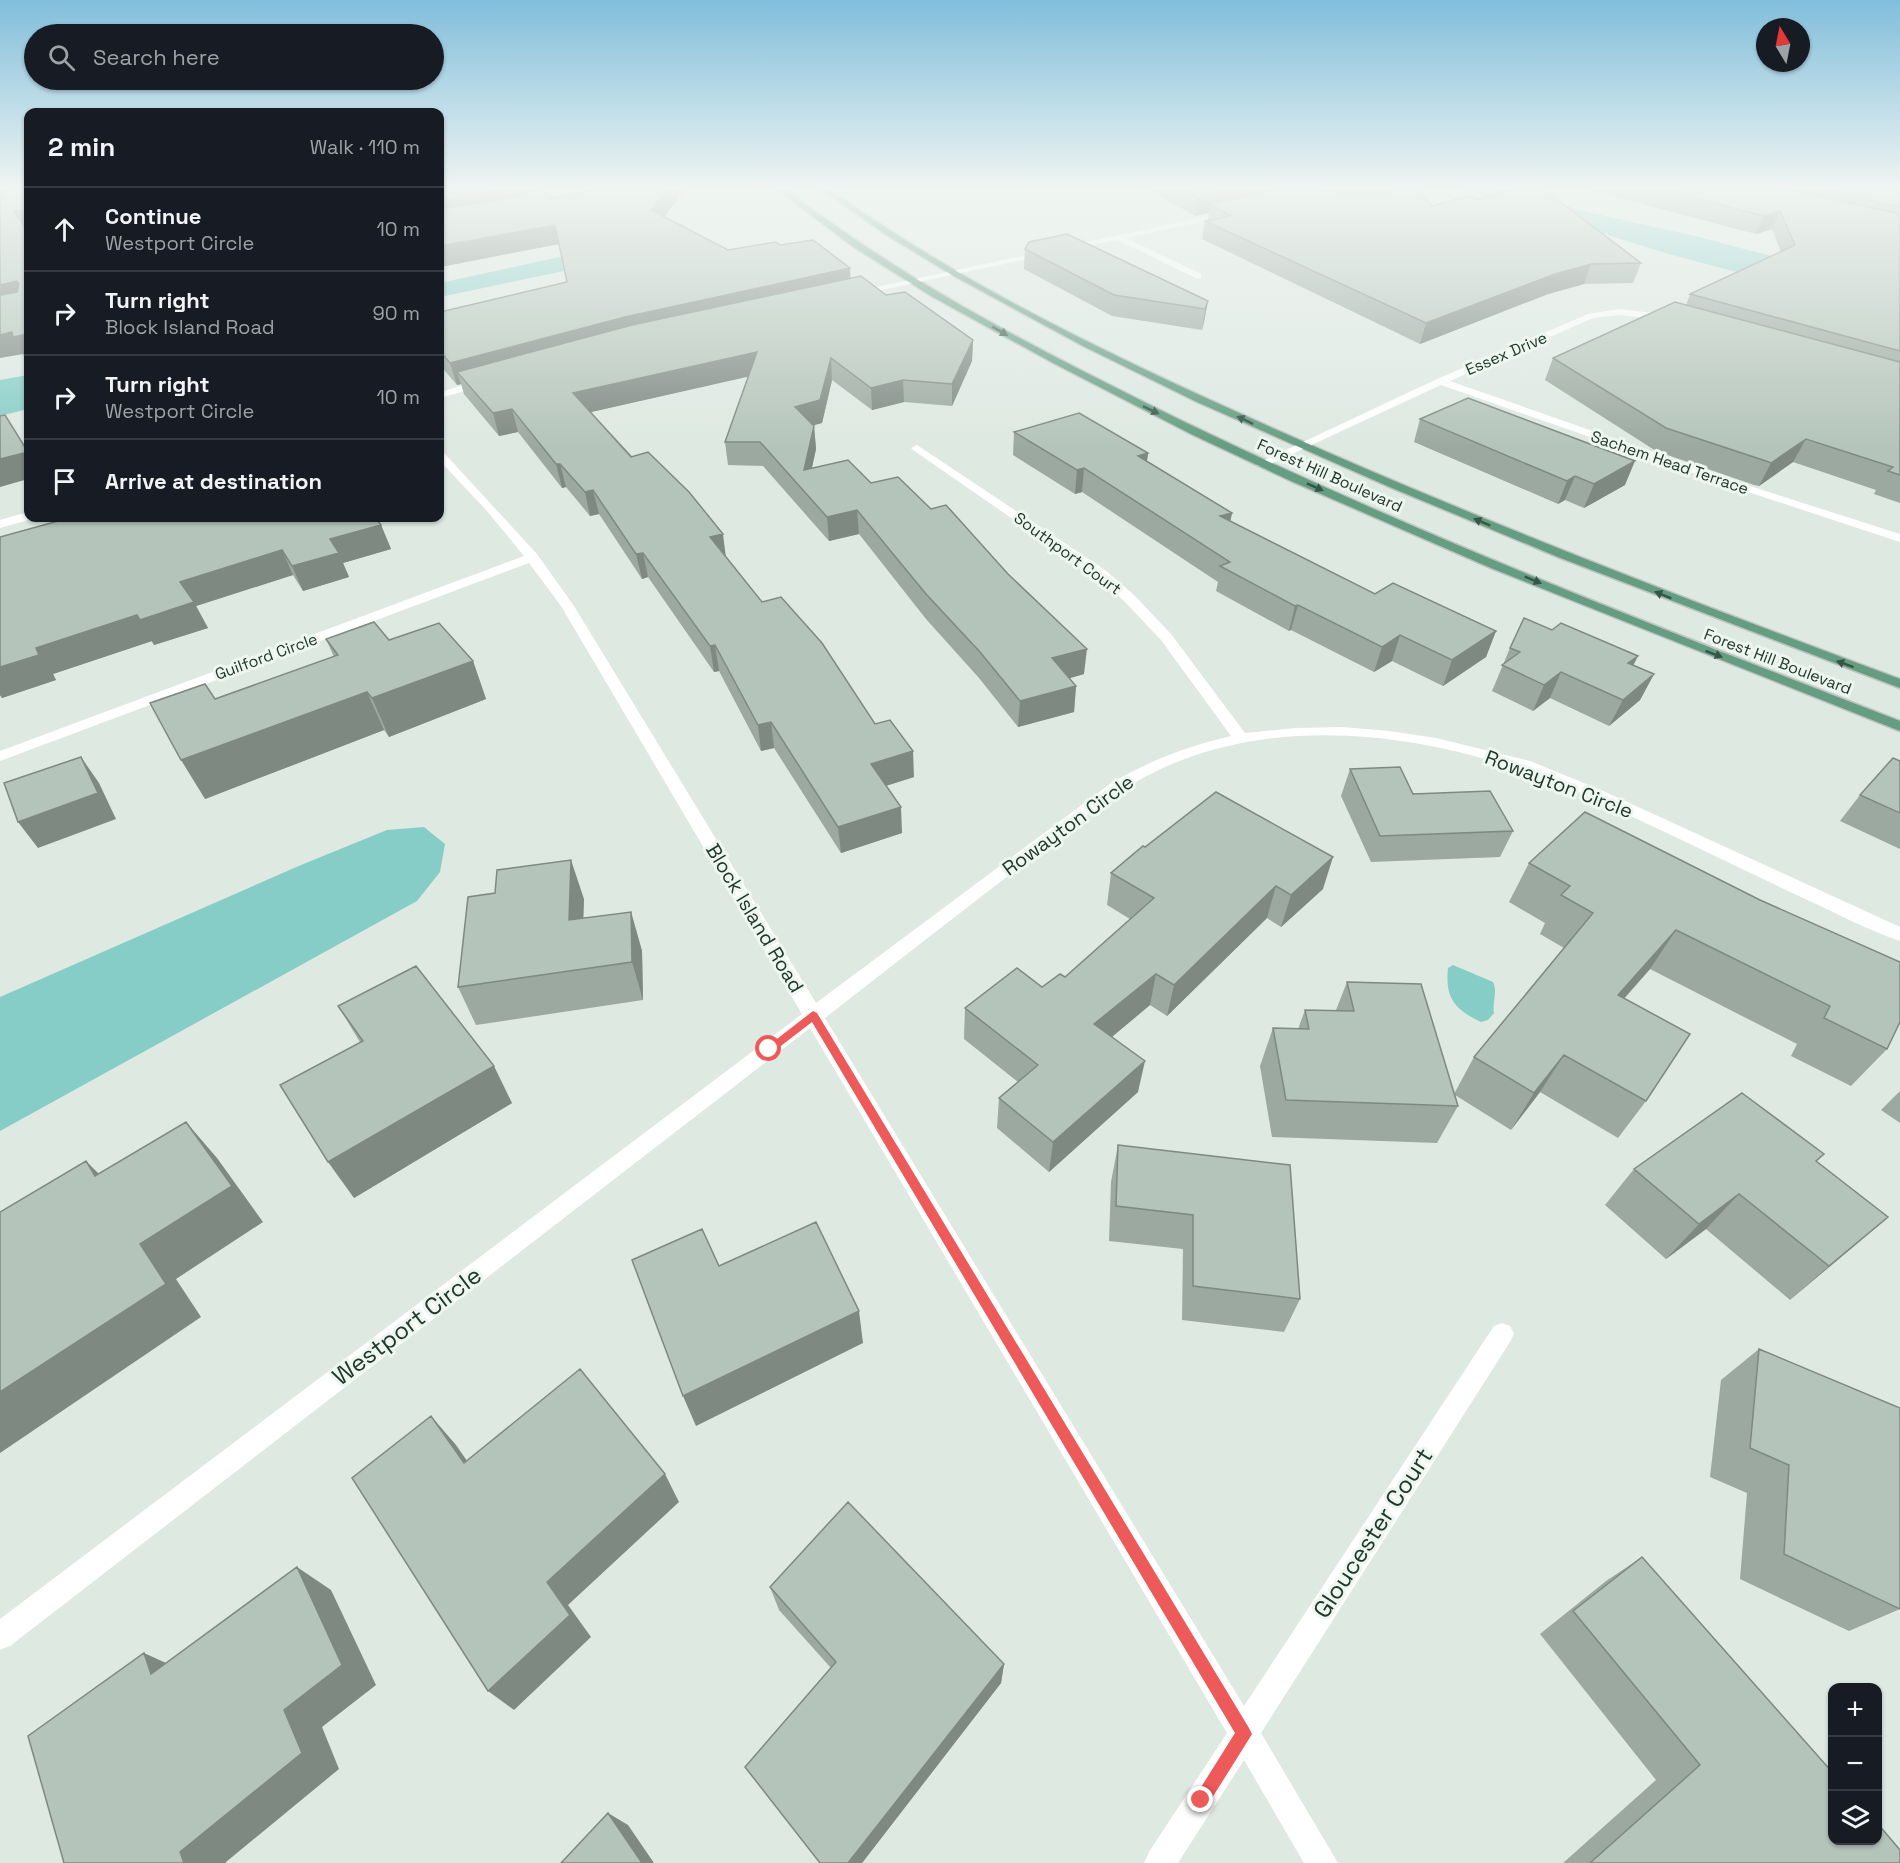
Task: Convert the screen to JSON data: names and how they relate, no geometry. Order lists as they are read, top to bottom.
{
  "streets": {
    "main road": ["Forest Hill Boulevard"],
    "street": [
      "Essex Drive",
      "Sachem Head Terrace",
      "Southport Court",
      "Guilford Circle",
      "Rowayton Circle",
      "Block Island Road",
      "Westport Circle",
      "Gloucester Court"
    ]
  },
  "crossings": [
    ["Essex Drive", "Sachem Head Terrace"],
    ["Essex Drive", "Forest Hill Boulevard"],
    ["Southport Court", "Rowayton Circle"],
    ["Guilford Circle", "Block Island Road"],
    ["Rowayton Circle", "Block Island Road"],
    ["Rowayton Circle", "Westport Circle"],
    ["Block Island Road", "Westport Circle"],
    ["Block Island Road", "Gloucester Court"]
  ],
  "north": "top",
  "page": {
    "search": "Search here",
    "heading": ["2 min", "Walk · 110 m"],
    "list": [
      ["Continue", "Westport Circle", "10 m"],
      ["Turn right", "Block Island Road", "90 m"],
      ["Turn right", "Westport Circle", "10 m"],
      "Arrive at destination"
    ],
    "map_buttons": ["+", "−"]
  }
}
